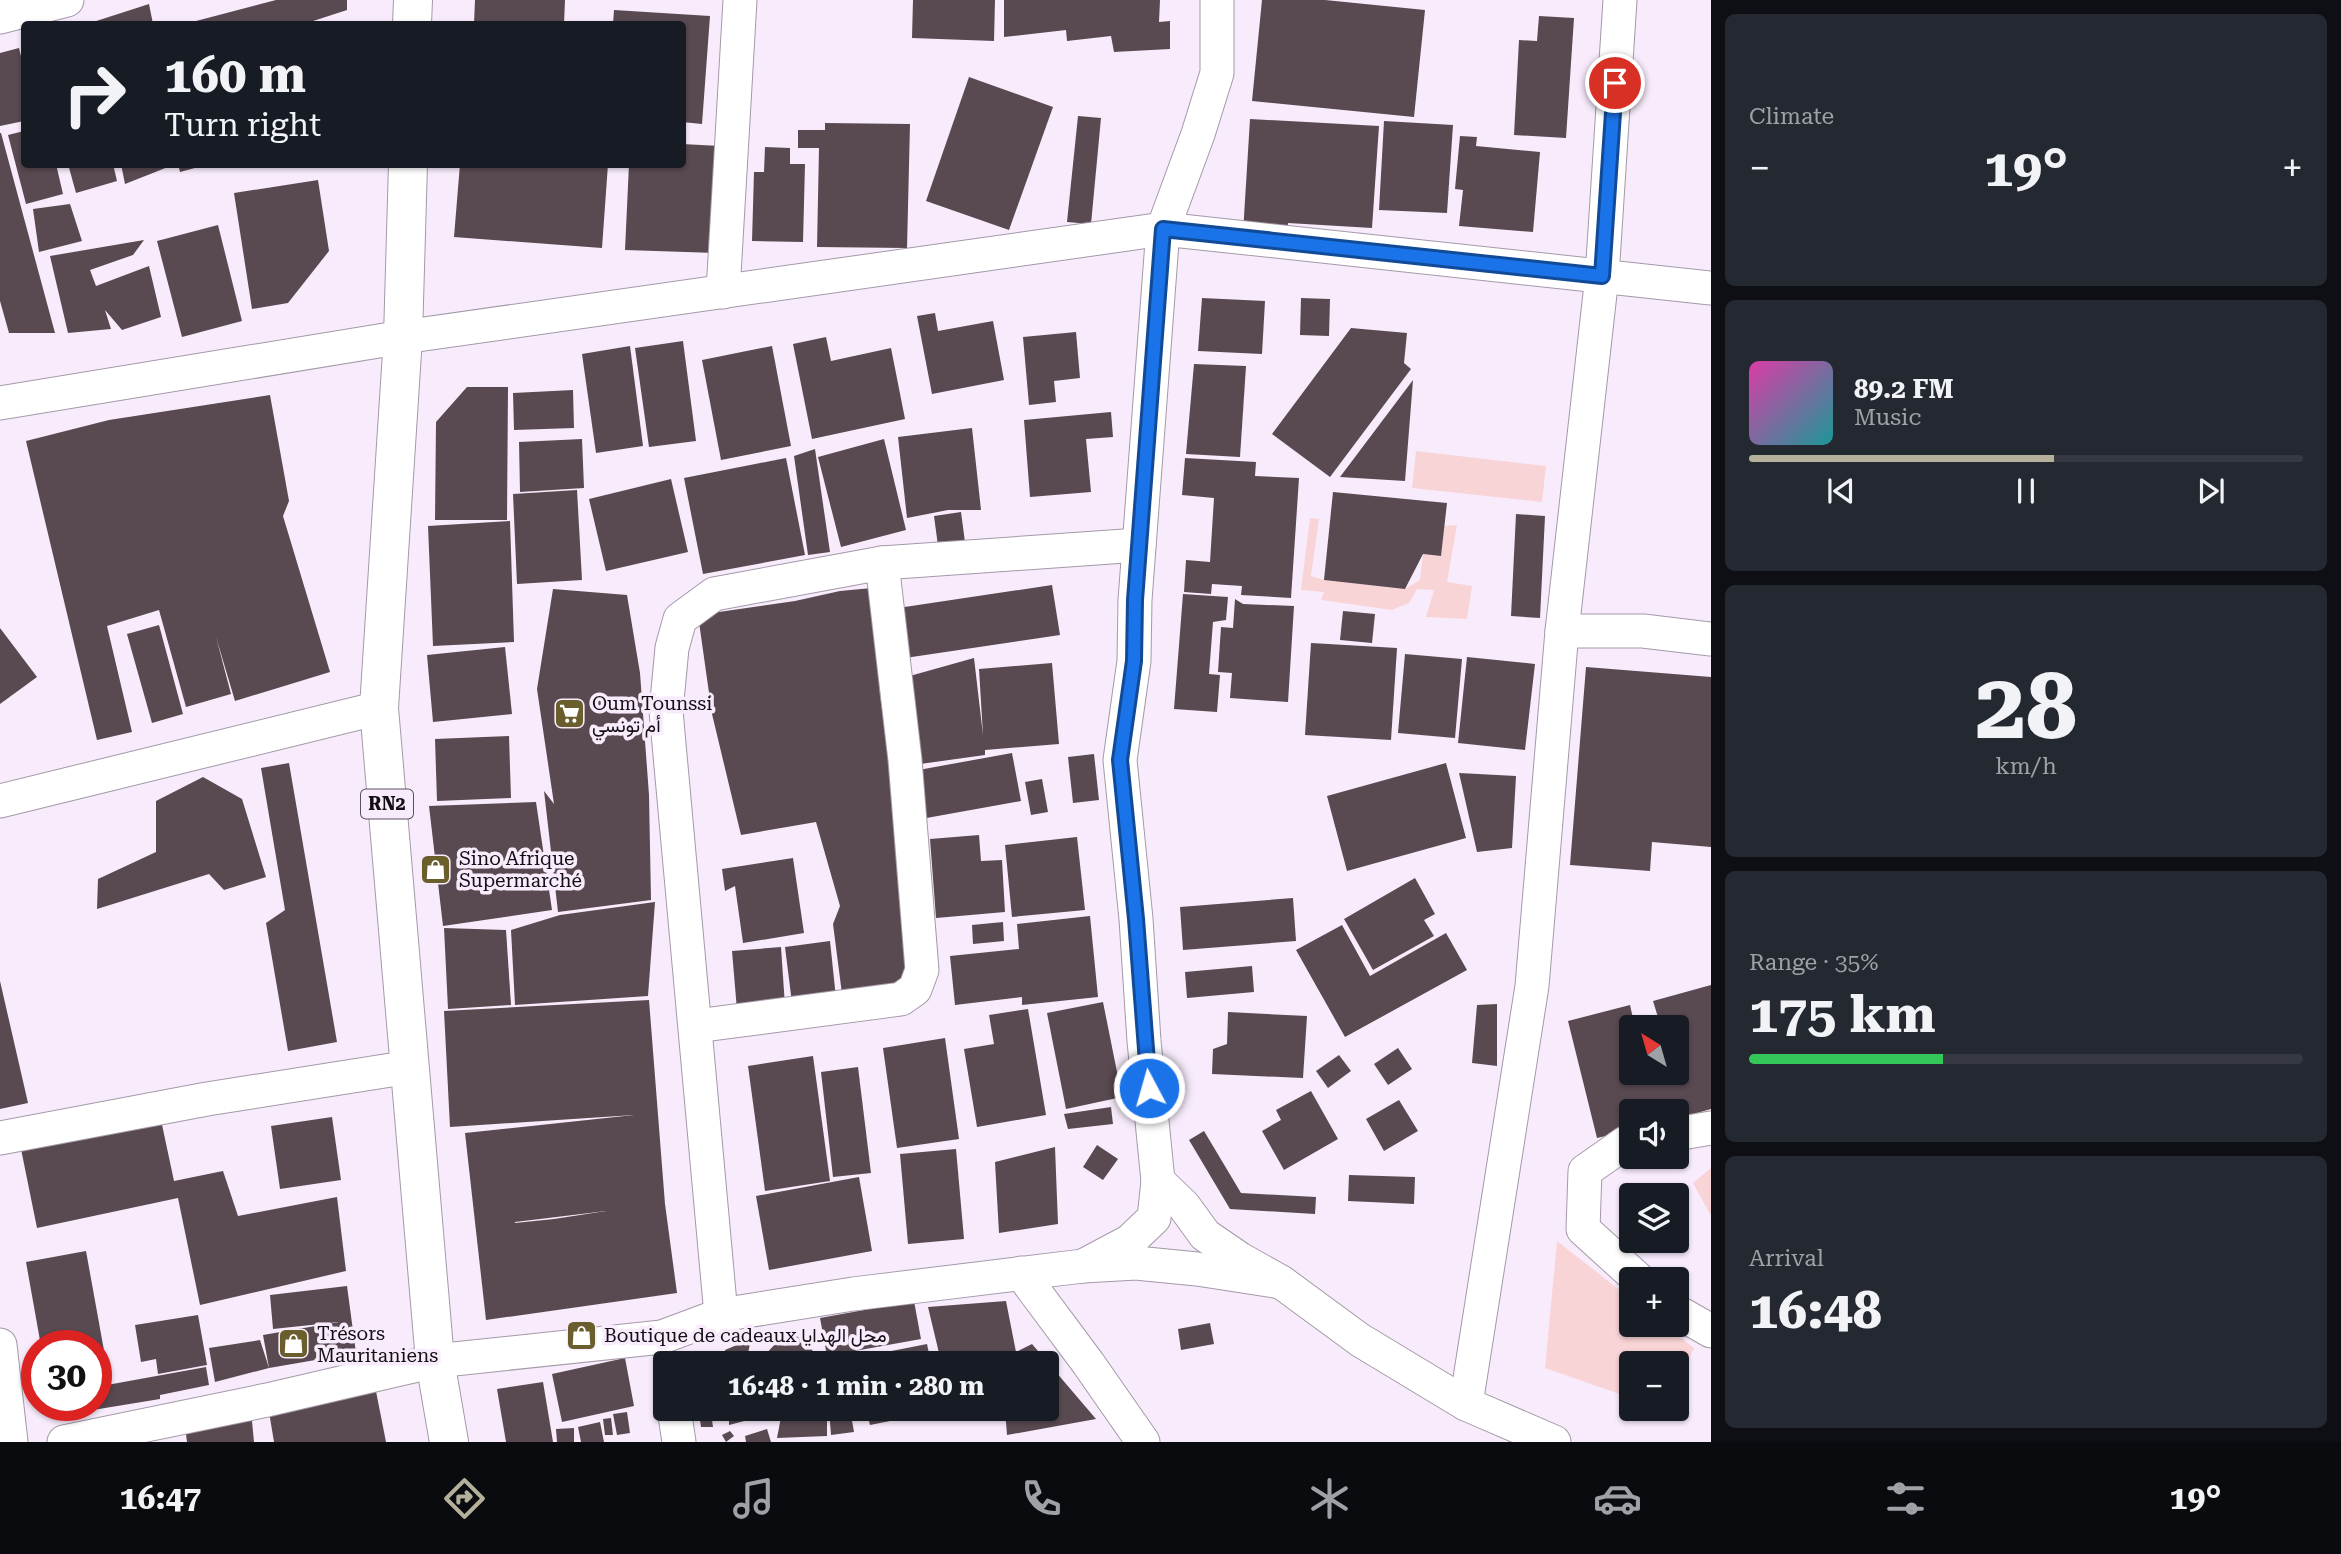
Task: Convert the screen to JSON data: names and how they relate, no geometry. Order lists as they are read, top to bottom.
{
  "streets": {
    "highway": ["RN2"]
  },
  "places": {
    "supermarket": ["Oum Tounssi أم تونسي"],
    "shop": ["Sino Afrique Supermarché", "Boutique de cadeaux محل الهدايا", "Trésors Mauritaniens"]
  },
  "north": "top left",
  "page": {
    "tile": [
      "Climate",
      ["28", "km/h"],
      ["Range · 35%", "175 km"],
      ["Arrival", "16:48"]
    ],
    "turn": ["160 m", "Turn right"],
    "heat": ["−", "19°", "+"],
    "song": ["89.2 FM", "Music"],
    "map_buttons": ["+", "−"],
    "limit": "30",
    "trip": "16:48 · 1 min · 280 m",
    "tabs": ["16:47", "19°"]
  }
}
